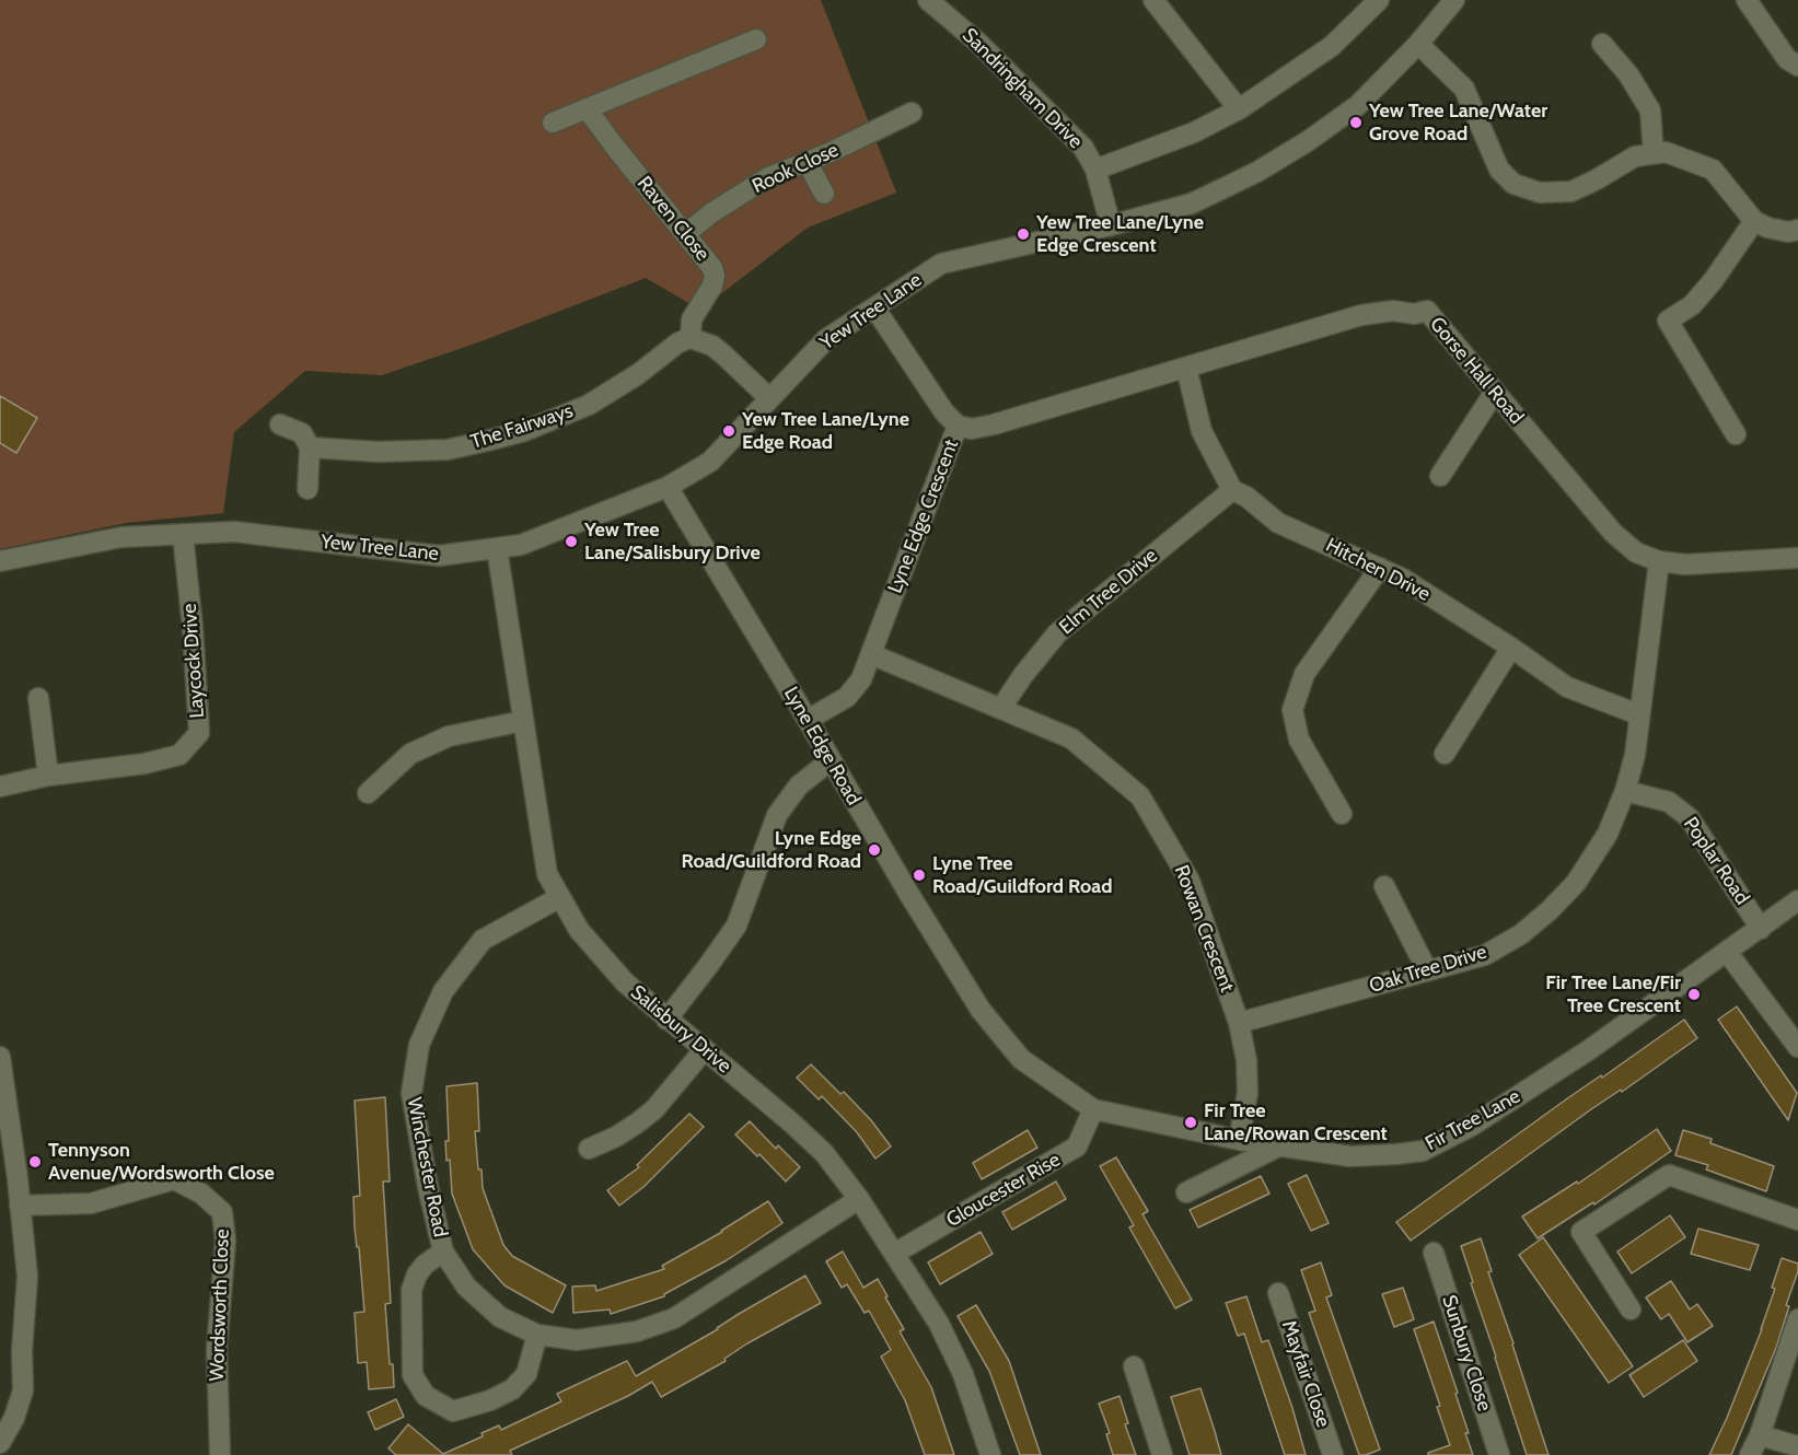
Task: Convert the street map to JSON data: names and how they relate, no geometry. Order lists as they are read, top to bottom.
{
  "streets": {
    "street": [
      "Sandringham Drive",
      "Rook Close",
      "Raven Close",
      "Yew Tree Lane",
      "Gorse Hall Road",
      "The Fairways",
      "Lyne Edge Crescent",
      "Hitchen Drive",
      "Elm Tree Drive",
      "Laycock Drive",
      "Lyne Edge Road",
      "Poplar Road",
      "Rowan Crescent",
      "Oak Tree Drive",
      "Salisbury Drive",
      "Fir Tree Lane",
      "Winchester Road",
      "Gloucester Rise",
      "Wordsworth Close",
      "Sunbury Close",
      "Mayfair Close"
    ]
  },
  "crossings": [
    ["Sandringham Drive", "Yew Tree Lane"],
    ["Rook Close", "Raven Close"],
    ["Raven Close", "The Fairways"],
    ["Yew Tree Lane", "Lyne Edge Crescent"],
    ["Yew Tree Lane", "Laycock Drive"],
    ["Yew Tree Lane", "Lyne Edge Road"],
    ["Yew Tree Lane", "Salisbury Drive"],
    ["Gorse Hall Road", "Lyne Edge Crescent"],
    ["Gorse Hall Road", "Oak Tree Drive"],
    ["Lyne Edge Crescent", "Lyne Edge Road"],
    ["Lyne Edge Crescent", "Rowan Crescent"],
    ["Hitchen Drive", "Elm Tree Drive"],
    ["Hitchen Drive", "Oak Tree Drive"],
    ["Elm Tree Drive", "Rowan Crescent"],
    ["Lyne Edge Road", "Fir Tree Lane"],
    ["Lyne Edge Road", "Gloucester Rise"],
    ["Poplar Road", "Oak Tree Drive"],
    ["Poplar Road", "Fir Tree Lane"],
    ["Rowan Crescent", "Oak Tree Drive"],
    ["Rowan Crescent", "Fir Tree Lane"],
    ["Salisbury Drive", "Winchester Road"],
    ["Salisbury Drive", "Gloucester Rise"],
    ["Fir Tree Lane", "Gloucester Rise"]
  ],
  "places": [
    "Yew Tree Lane/Water Grove Road",
    "Yew Tree Lane/Lyne Edge Crescent",
    "Yew Tree Lane/Lyne Edge Road",
    "Yew Tree Lane/Salisbury Drive",
    "Lyne Edge Road/Guildford Road",
    "Lyne Tree Road/Guildford Road",
    "Fir Tree Lane/Fir Tree Crescent",
    "Fir Tree Lane/Rowan Crescent",
    "Tennyson Avenue/Wordsworth Close"
  ]
}
